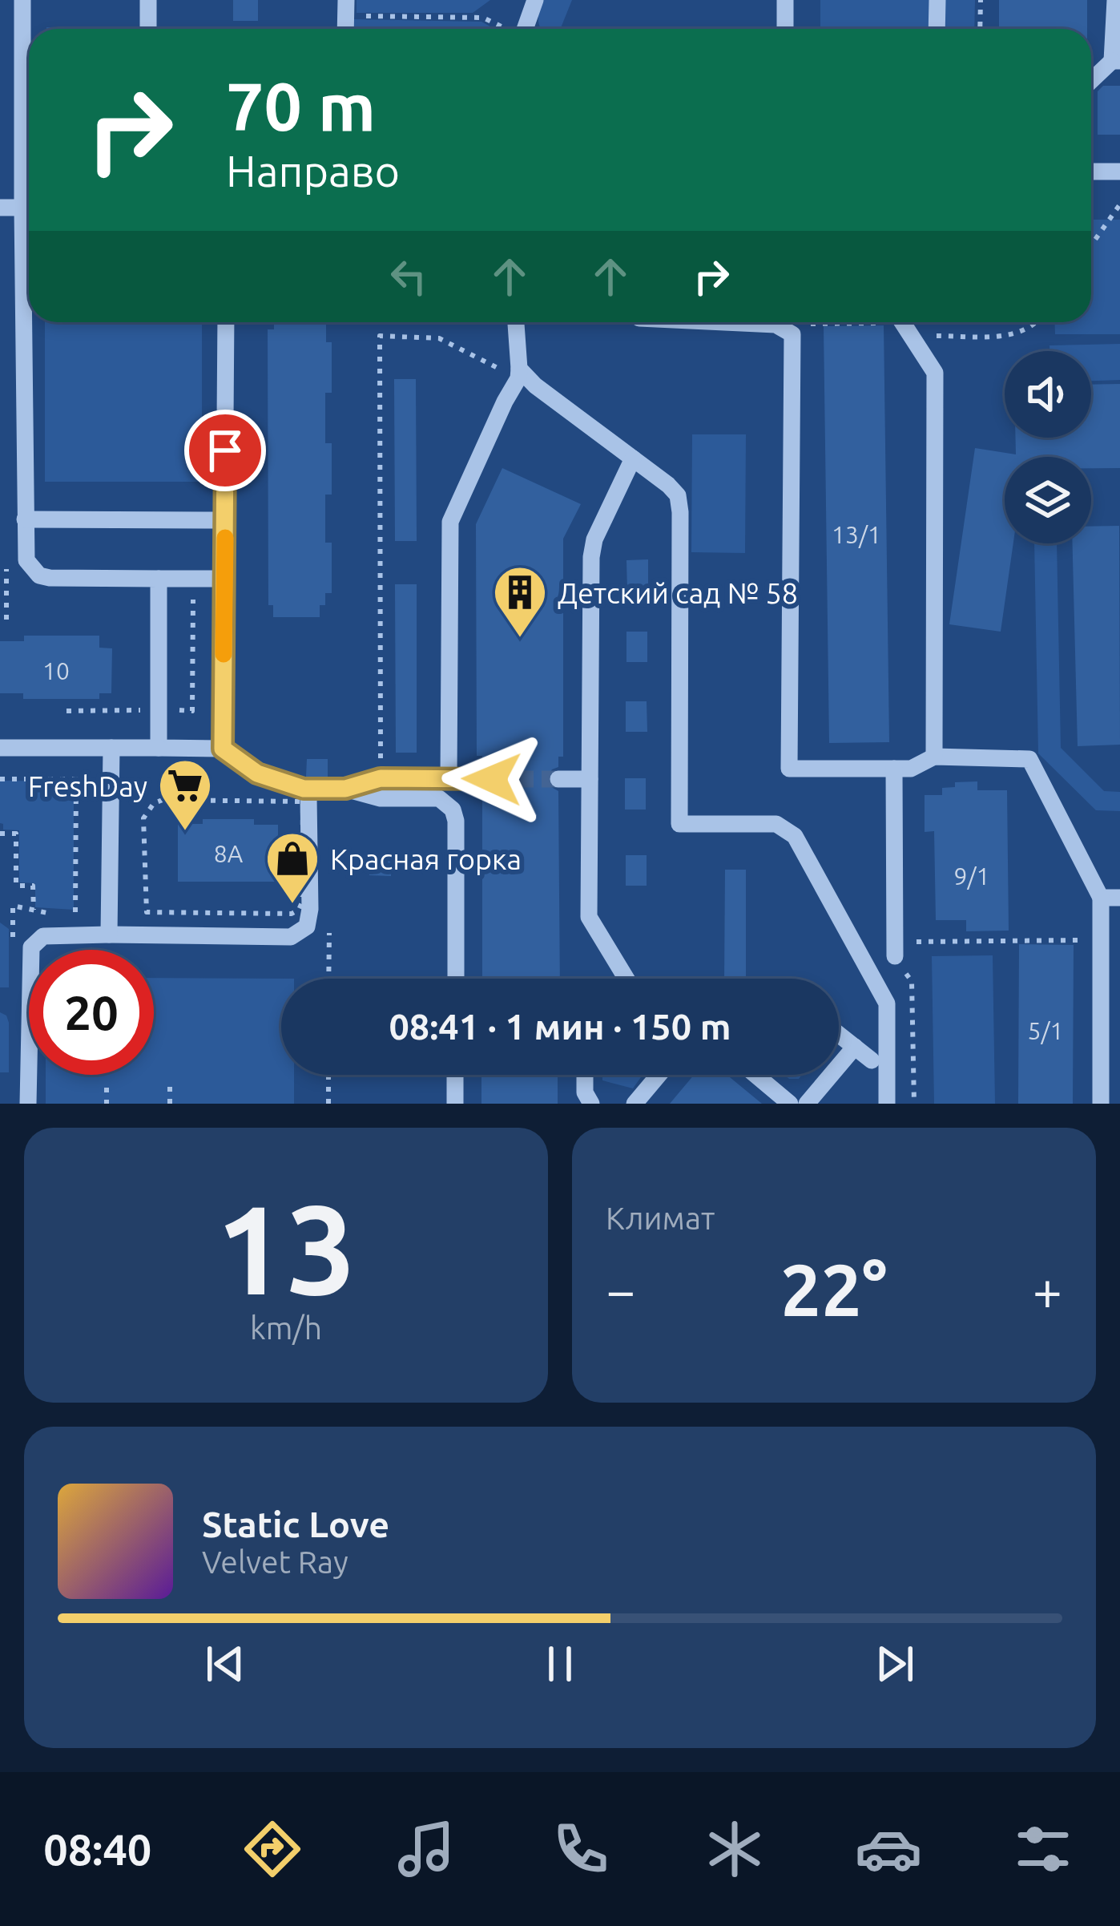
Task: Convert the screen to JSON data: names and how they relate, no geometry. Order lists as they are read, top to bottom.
{
  "places": {
    "building": ["Детский сад № 58"],
    "supermarket": ["FreshDay"],
    "shop": ["Красная горка"]
  },
  "house_numbers": [
    "13/1",
    "10",
    "8А",
    "9/1",
    "5/1"
  ],
  "page": {
    "turn": ["70 m", "Направо"],
    "limit": "20",
    "trip": "08:41 · 1 мин · 150 m",
    "tile": [
      ["13", "km/h"],
      "Климат"
    ],
    "heat": ["−", "22°", "+"],
    "song": ["Static Love", "Velvet Ray"],
    "tabs": "08:40"
  }
}
